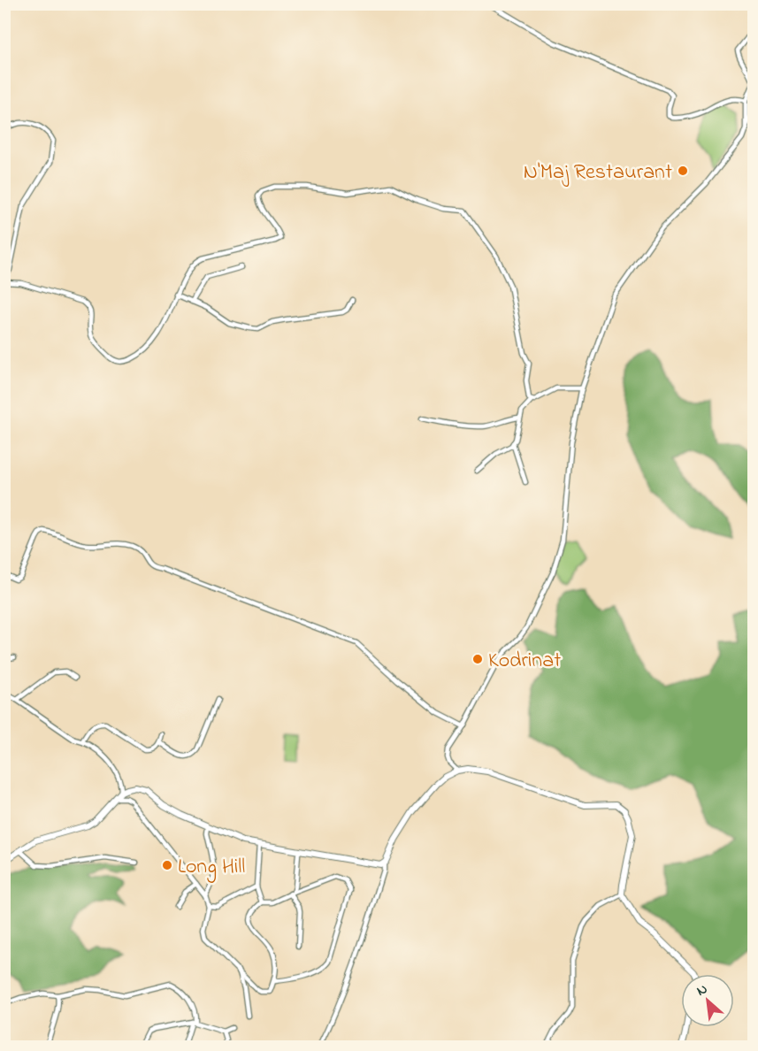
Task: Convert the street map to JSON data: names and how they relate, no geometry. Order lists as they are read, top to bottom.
{
  "places": ["N'Maj Restaurant", "Kodrinat", "Long Hill"],
  "north": "top left"
}
